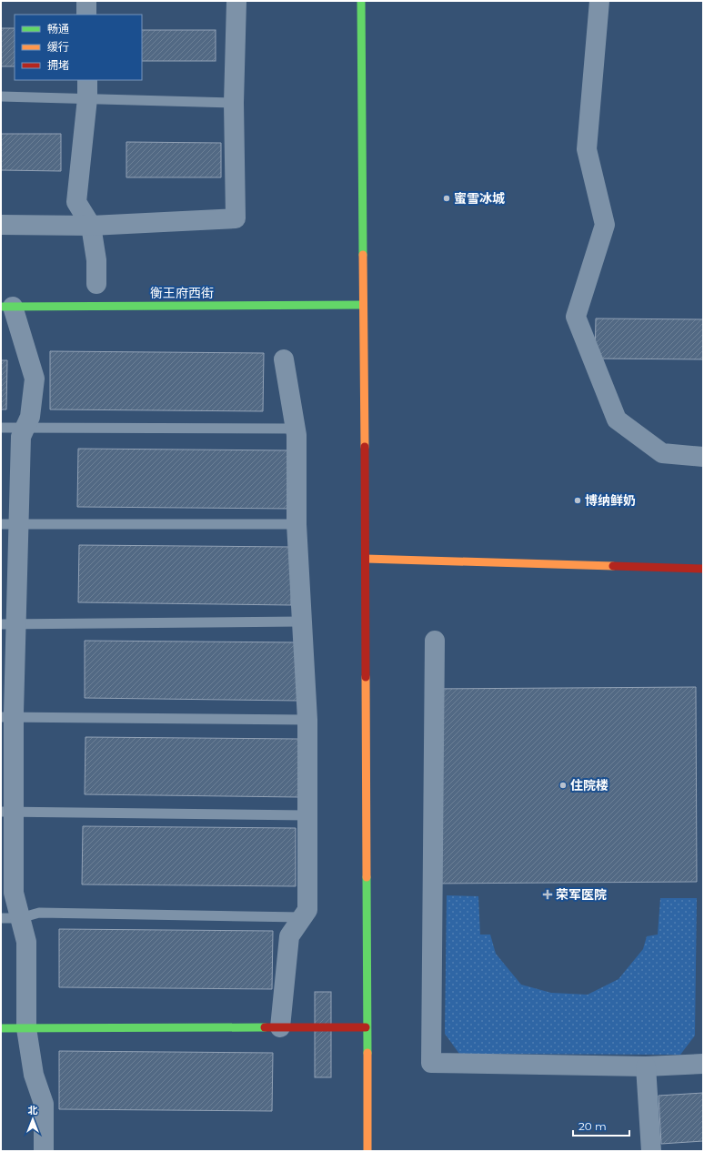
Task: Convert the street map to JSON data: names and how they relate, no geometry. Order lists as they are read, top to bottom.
{
  "streets": {
    "street": ["衡王府西街"]
  },
  "places": {
    "other": ["蜜雪冰城", "博纳鲜奶", "住院楼"],
    "health": ["荣军医院"]
  },
  "legend": ["畅通", "缓行", "拥堵"],
  "scale_bar": "20 m",
  "north": "top"
}
